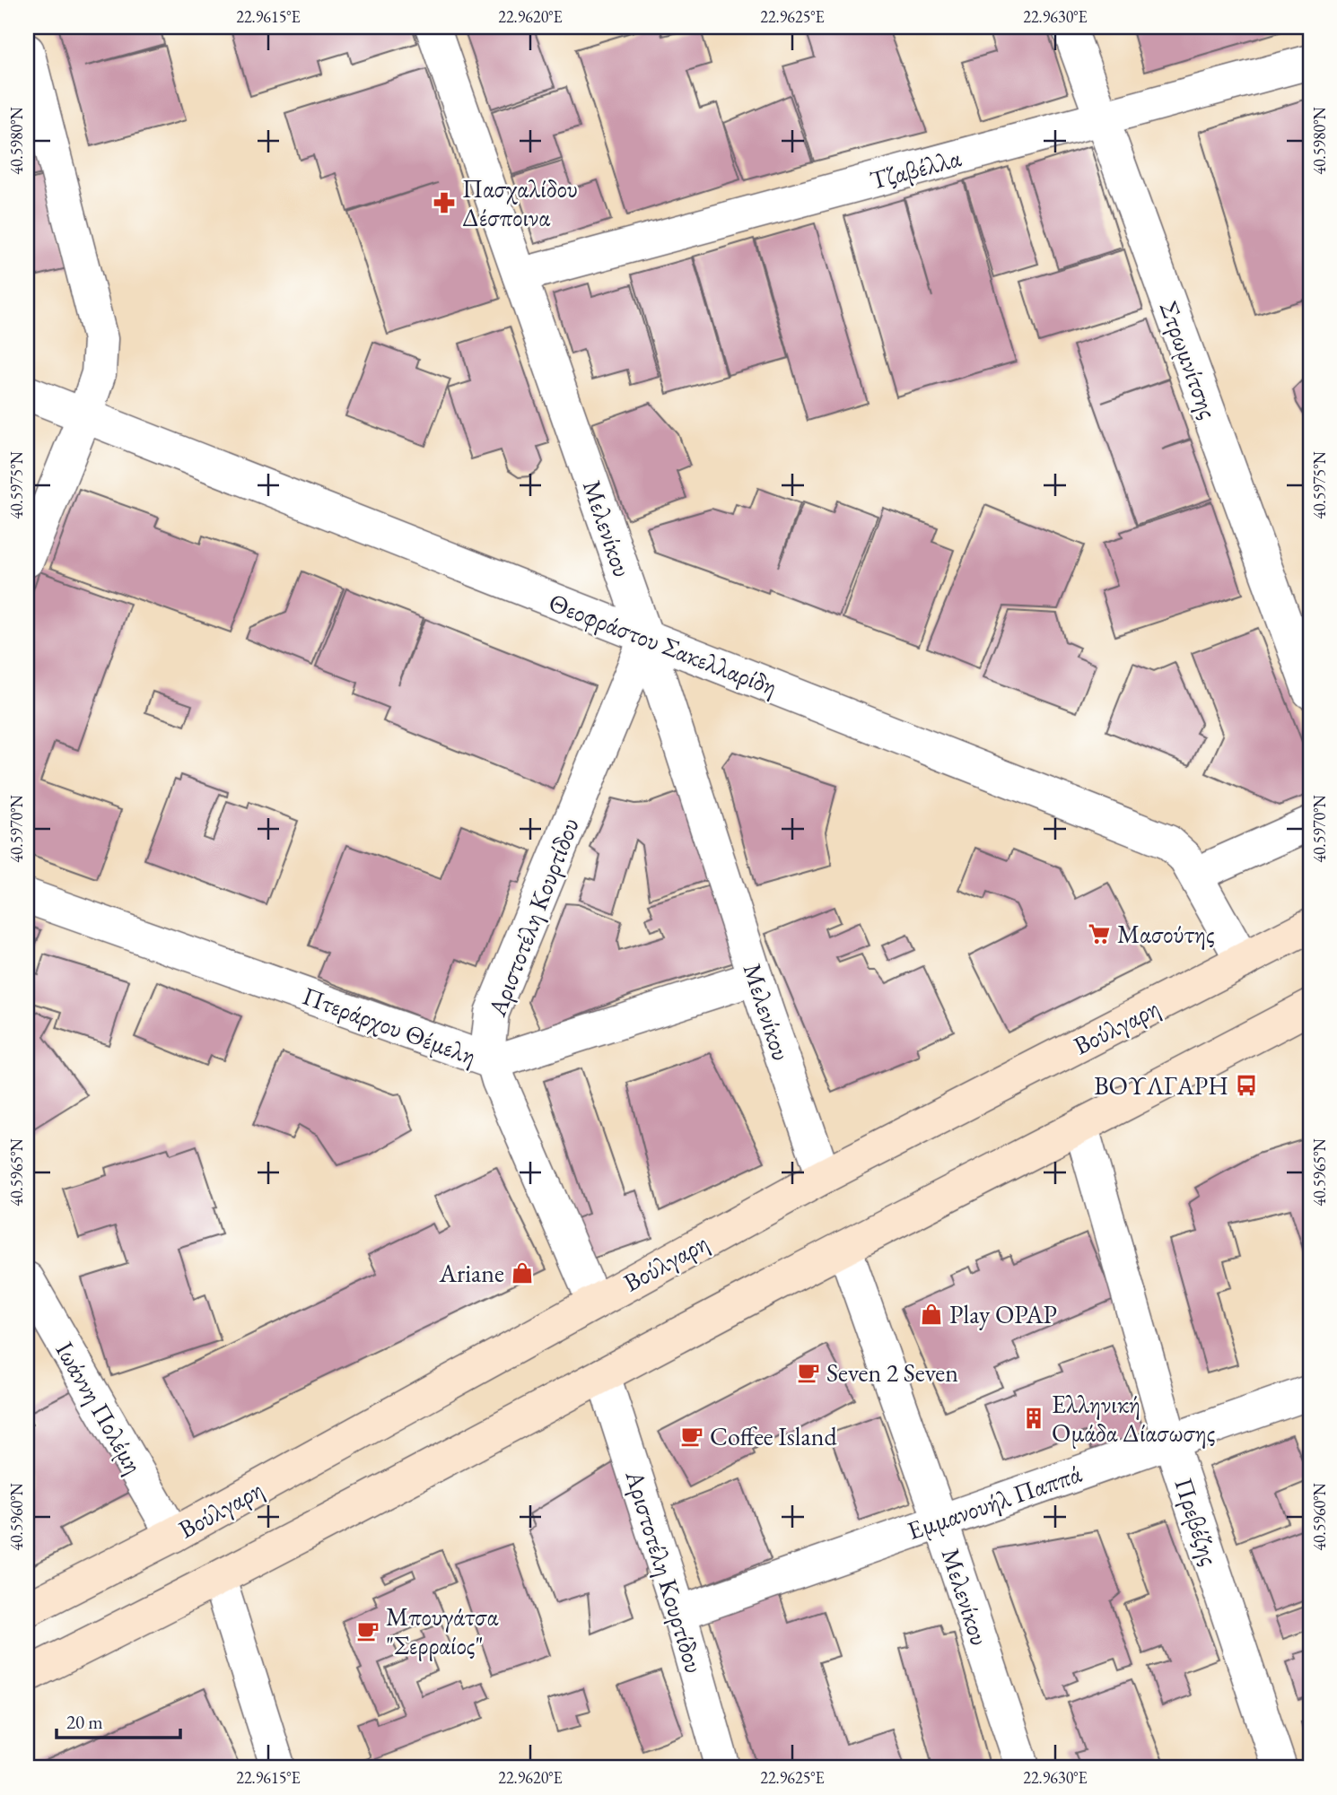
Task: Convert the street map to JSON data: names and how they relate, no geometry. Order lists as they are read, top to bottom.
{
  "streets": {
    "main road": ["Βούλγαρη"],
    "street": [
      "Τζαβέλλα",
      "Στρωμνίτσης",
      "Μελενίκου",
      "Θεοφράστου Σακελλαρίδη",
      "Αριστοτέλη Κουρτίδου",
      "Πτεράρχου Θέμελη",
      "Ιωάννη Πολέμη",
      "Εμμανουήλ Παππά",
      "Πρεβέζης"
    ]
  },
  "crossings": [
    ["Τζαβέλλα", "Στρωμνίτσης"],
    ["Τζαβέλλα", "Μελενίκου"],
    ["Μελενίκου", "Θεοφράστου Σακελλαρίδη"],
    ["Μελενίκου", "Αριστοτέλη Κουρτίδου"],
    ["Μελενίκου", "Πτεράρχου Θέμελη"],
    ["Μελενίκου", "Βούλγαρη"],
    ["Μελενίκου", "Εμμανουήλ Παππά"],
    ["Θεοφράστου Σακελλαρίδη", "Αριστοτέλη Κουρτίδου"],
    ["Θεοφράστου Σακελλαρίδη", "Βούλγαρη"],
    ["Αριστοτέλη Κουρτίδου", "Πτεράρχου Θέμελη"],
    ["Αριστοτέλη Κουρτίδου", "Βούλγαρη"],
    ["Αριστοτέλη Κουρτίδου", "Εμμανουήλ Παππά"],
    ["Βούλγαρη", "Ιωάννη Πολέμη"],
    ["Εμμανουήλ Παππά", "Πρεβέζης"]
  ],
  "places": {
    "pharmacy": ["Πασχαλίδου Δέσποινα"],
    "supermarket": ["Μασούτης"],
    "bus stop": ["ΒΟΥΛΓΑΡΗ"],
    "shop": ["Ariane", "Play OPAP"],
    "cafe": ["Seven 2 Seven", "Coffee Island", "Μπουγάτσα \"Σερραίος\""],
    "building": ["Ελληνική Ομάδα Δίασωσης"]
  },
  "scale_bar": "20 m",
  "coordinates": [
    "22.9615°E",
    "22.9620°E",
    "22.9625°E",
    "22.9630°E",
    "40.5980°N",
    "40.5975°N",
    "40.5970°N",
    "40.5965°N",
    "40.5960°N"
  ]
}
